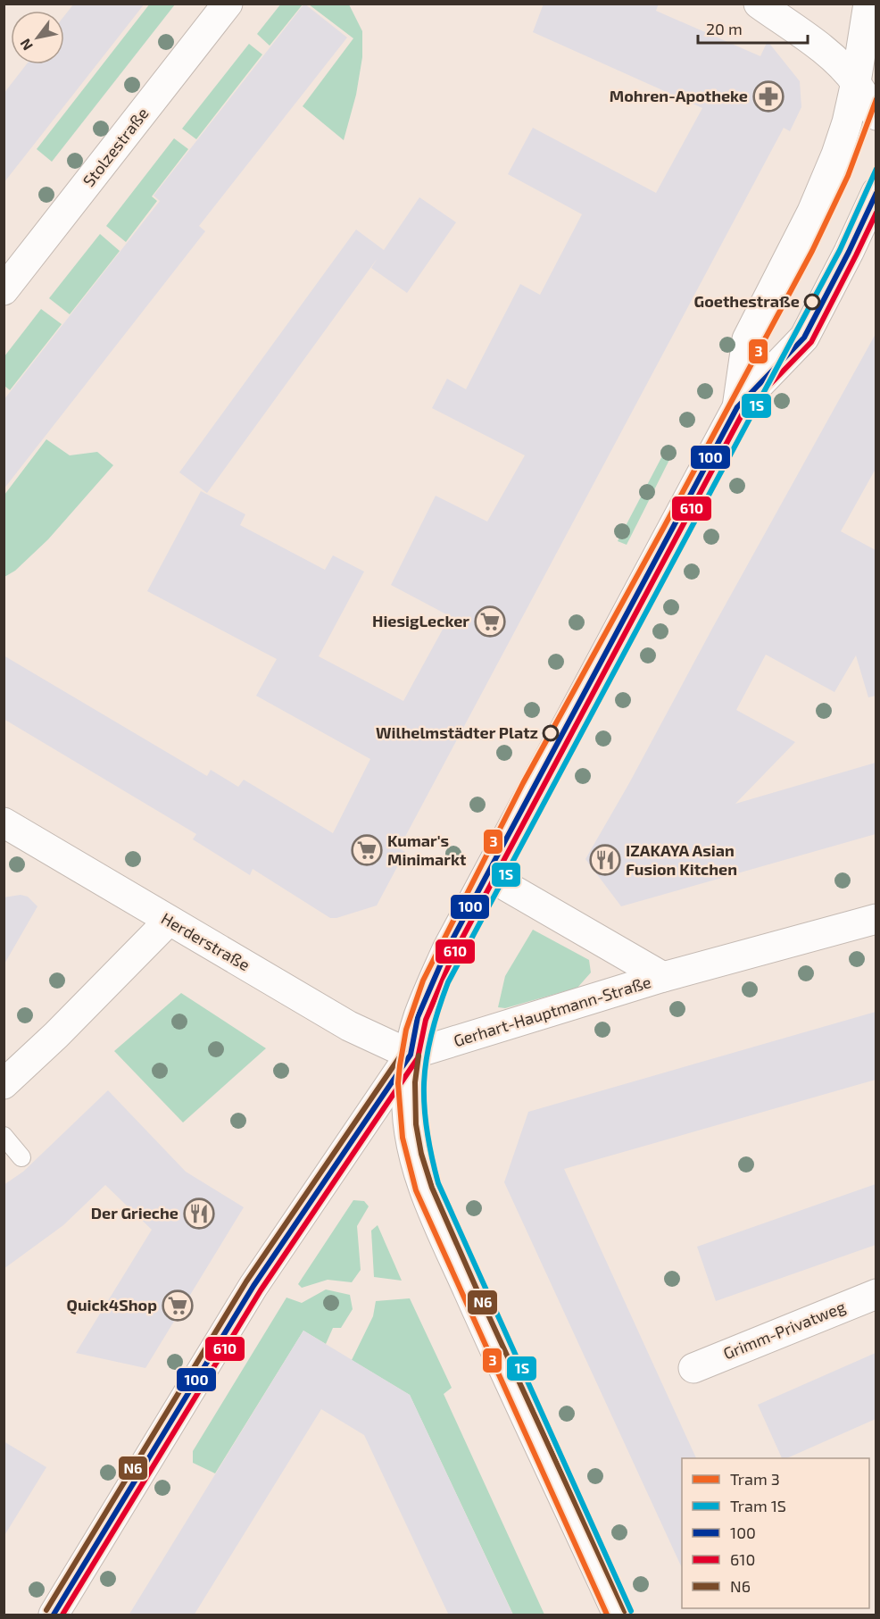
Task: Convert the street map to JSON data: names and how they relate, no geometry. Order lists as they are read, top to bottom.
{
  "streets": {
    "street": [
      "Stolzestraße",
      "Herderstraße",
      "Gerhart-Hauptmann-Straße",
      "Grimm-Privatweg"
    ]
  },
  "crossings": [
    ["Herderstraße", "Gerhart-Hauptmann-Straße"]
  ],
  "places": {
    "pharmacy": ["Mohren-Apotheke"],
    "other": ["Goethestraße", "Wilhelmstädter Platz"],
    "supermarket": ["HiesigLecker", "Kumar's Minimarkt", "Quick4Shop"],
    "restaurant": ["IZAKAYA Asian Fusion Kitchen", "Der Grieche"]
  },
  "lines": [
    "tram line 3",
    "tram line 1S",
    "transit line 100",
    "transit line 610",
    "transit line N6"
  ],
  "legend": [
    "Tram 3",
    "Tram 1S",
    "100",
    "610",
    "N6"
  ],
  "scale_bar": "20 m",
  "north": "bottom left"
}
